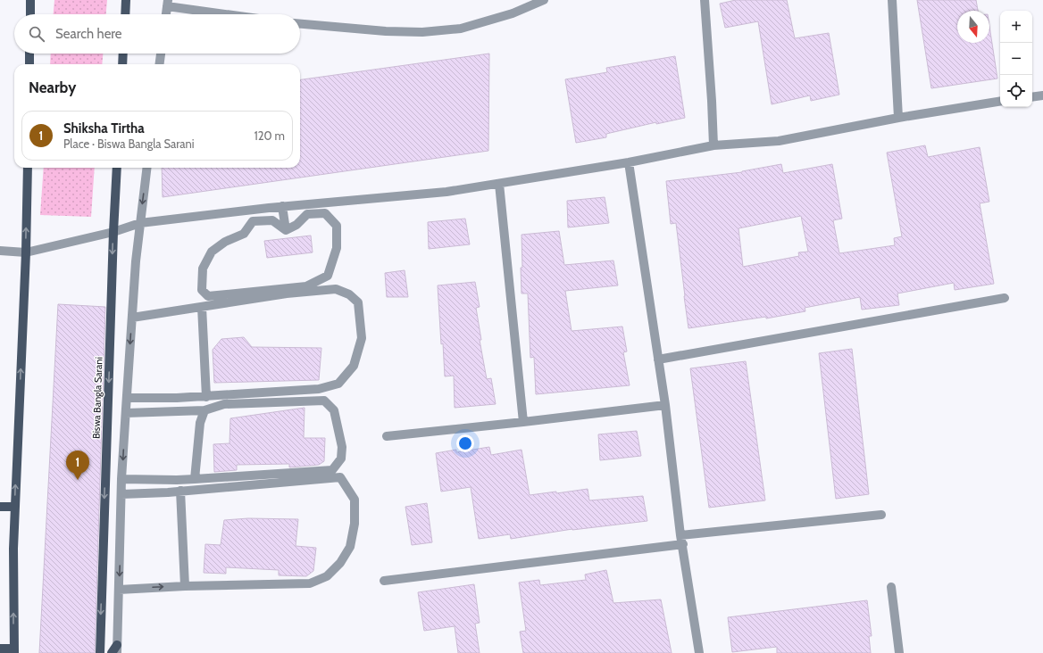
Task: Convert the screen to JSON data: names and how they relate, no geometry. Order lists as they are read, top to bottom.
{
  "streets": {
    "main road": ["Biswa Bangla Sarani"]
  },
  "one_way": ["Biswa Bangla Sarani"],
  "north": "bottom",
  "page": {
    "map_buttons": ["+", "−"],
    "search": "Search here",
    "heading": "Nearby",
    "list": [
      {
        "mark": "1",
        "name": "Shiksha Tirtha",
        "note": "Place · Biswa Bangla Sarani",
        "value": "120 m"
      }
    ],
    "pins": "1"
  }
}
